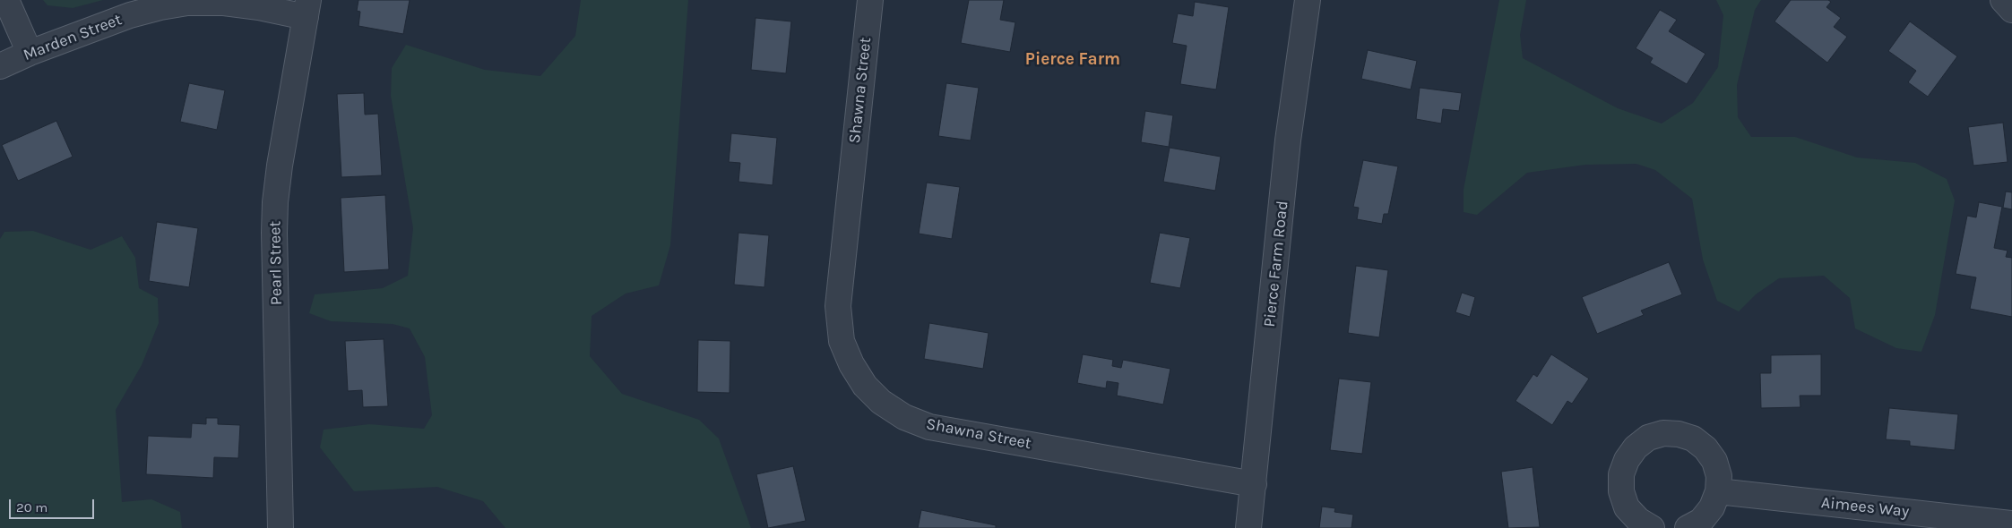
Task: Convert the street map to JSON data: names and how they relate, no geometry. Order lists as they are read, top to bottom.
{
  "streets": {
    "street": [
      "Marden Street",
      "Shawna Street",
      "Pearl Street",
      "Pierce Farm Road",
      "Aimees Way"
    ]
  },
  "crossings": [
    ["Marden Street", "Pearl Street"],
    ["Shawna Street", "Pierce Farm Road"]
  ],
  "districts": ["Pierce Farm"],
  "scale_bar": "20 m"
}
